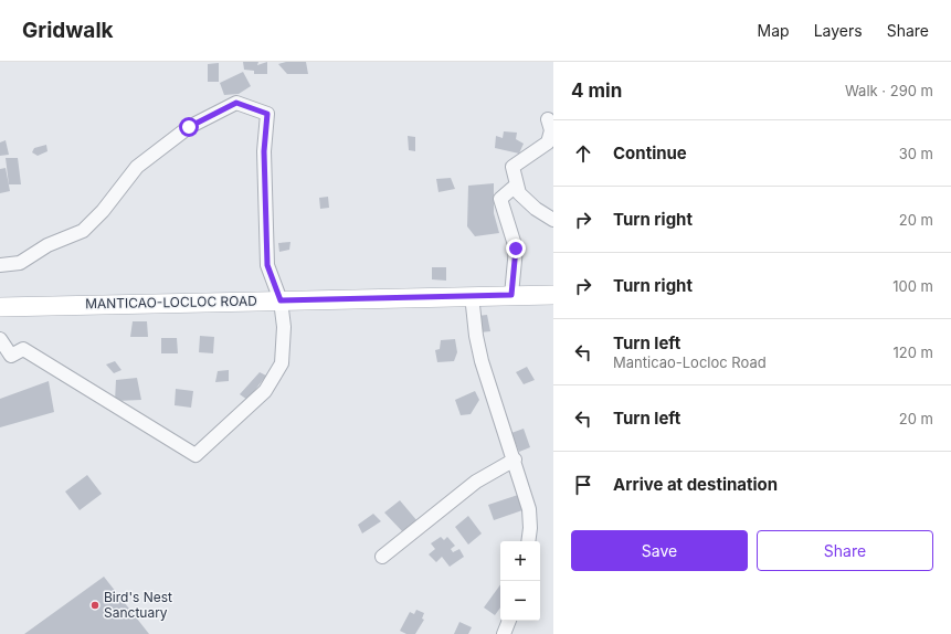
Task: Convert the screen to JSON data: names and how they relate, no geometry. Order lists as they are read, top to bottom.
{
  "streets": {
    "street": ["MANTICAO-LOCLOC ROAD"]
  },
  "places": ["Bird's Nest Sanctuary"],
  "page": {
    "header": "Gridwalk",
    "nav": ["Map", "Layers", "Share"],
    "heading": ["4 min", "Walk · 290 m"],
    "list": [
      ["Continue", "30 m"],
      ["Turn right", "20 m"],
      ["Turn right", "100 m"],
      ["Turn left", "Manticao-Locloc Road", "120 m"],
      ["Turn left", "20 m"],
      "Arrive at destination"
    ],
    "buttons": ["Save", "Share"],
    "map_buttons": ["+", "−"]
  }
}
